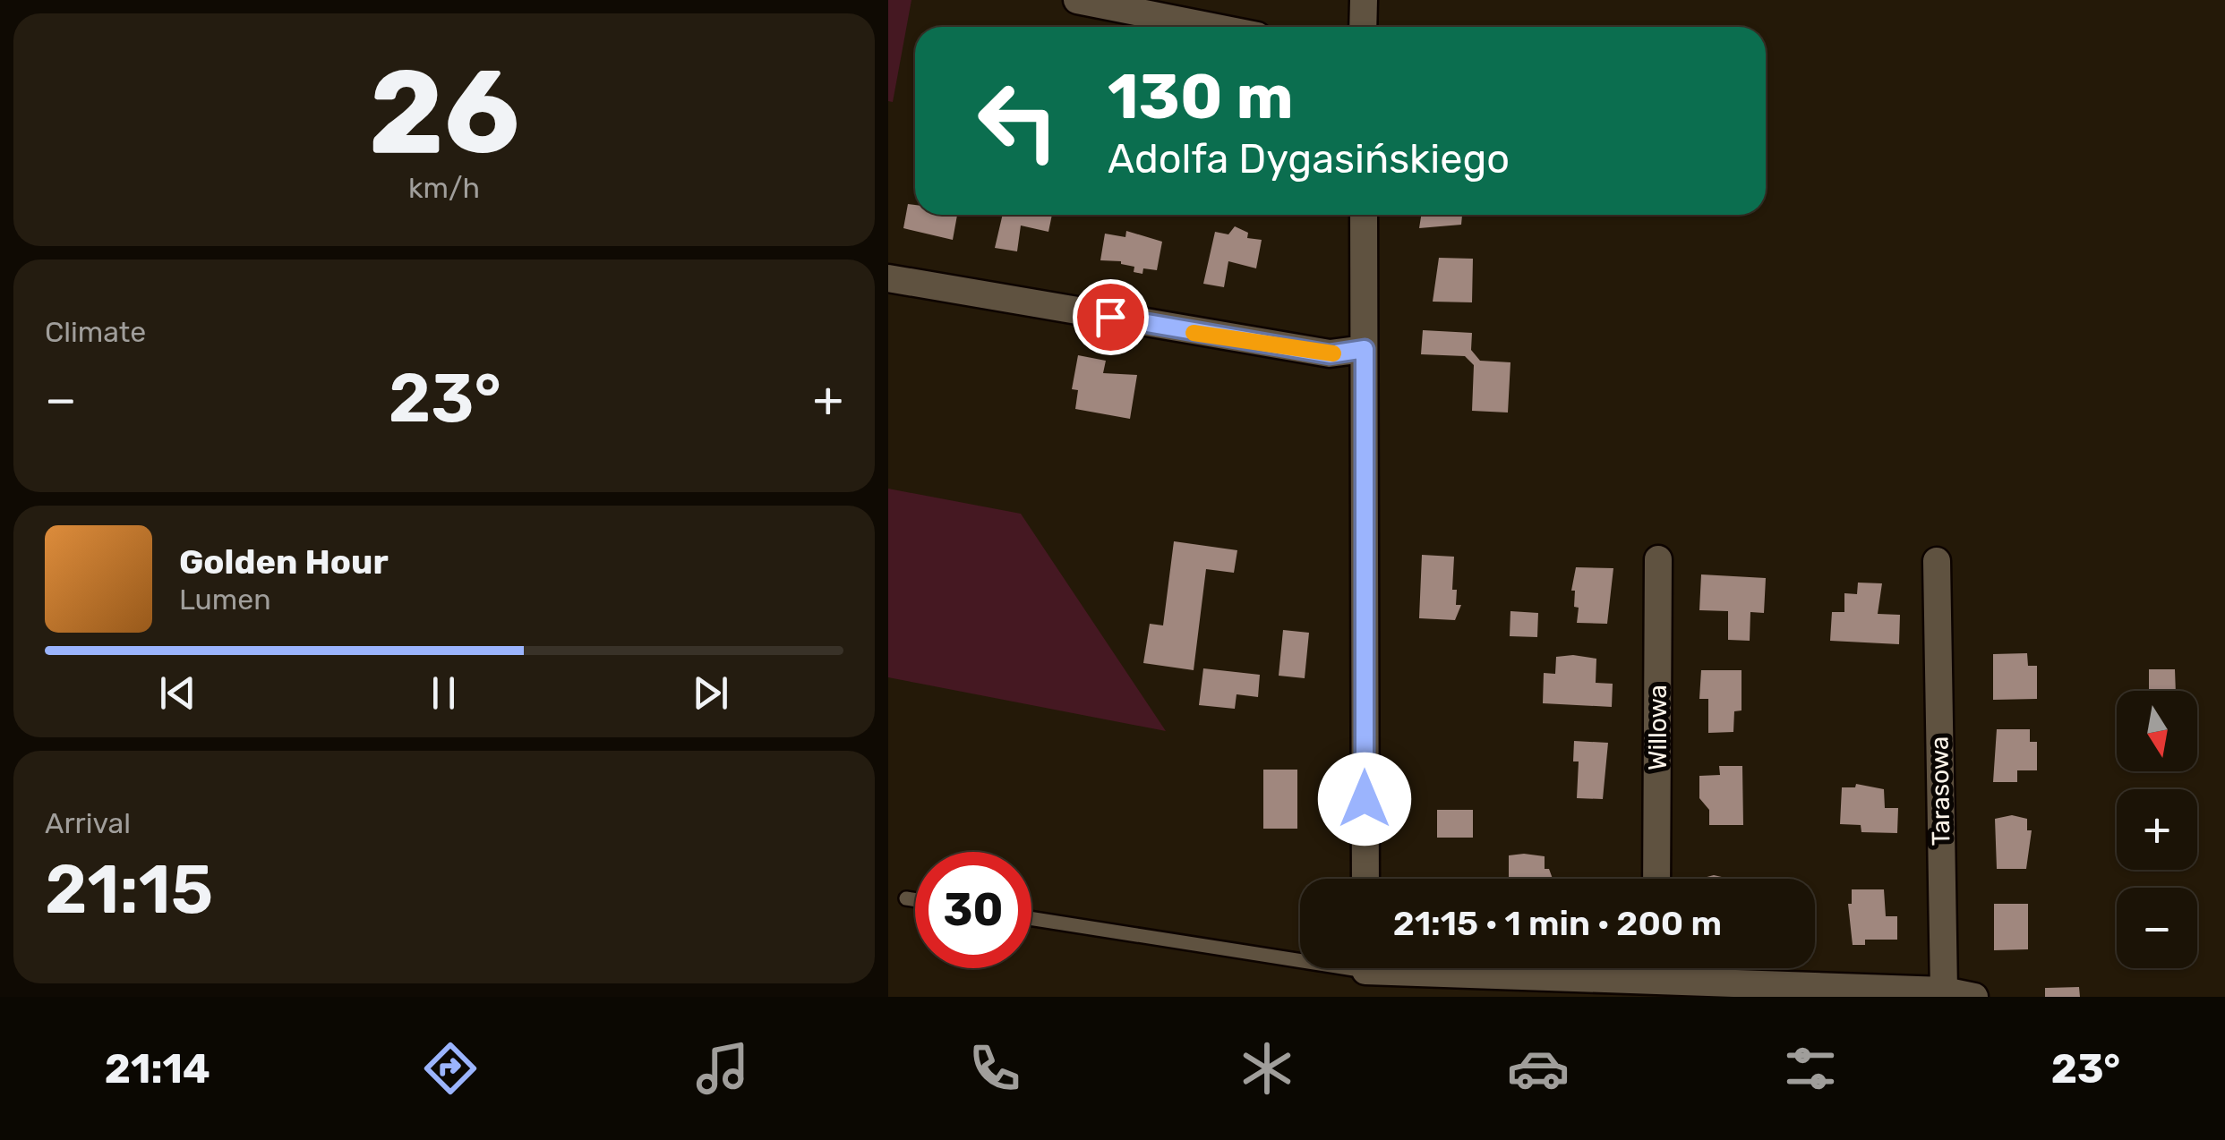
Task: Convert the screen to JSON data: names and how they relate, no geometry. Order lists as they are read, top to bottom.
{
  "streets": {
    "street": ["Willowa", "Tarasowa"]
  },
  "north": "bottom",
  "page": {
    "tile": [
      ["26", "km/h"],
      "Climate",
      ["Arrival", "21:15"]
    ],
    "turn": ["130 m", "Adolfa Dygasińskiego"],
    "heat": ["−", "23°", "+"],
    "song": ["Golden Hour", "Lumen"],
    "map_buttons": ["+", "−"],
    "limit": "30",
    "trip": "21:15 · 1 min · 200 m",
    "tabs": ["21:14", "23°"]
  }
}
